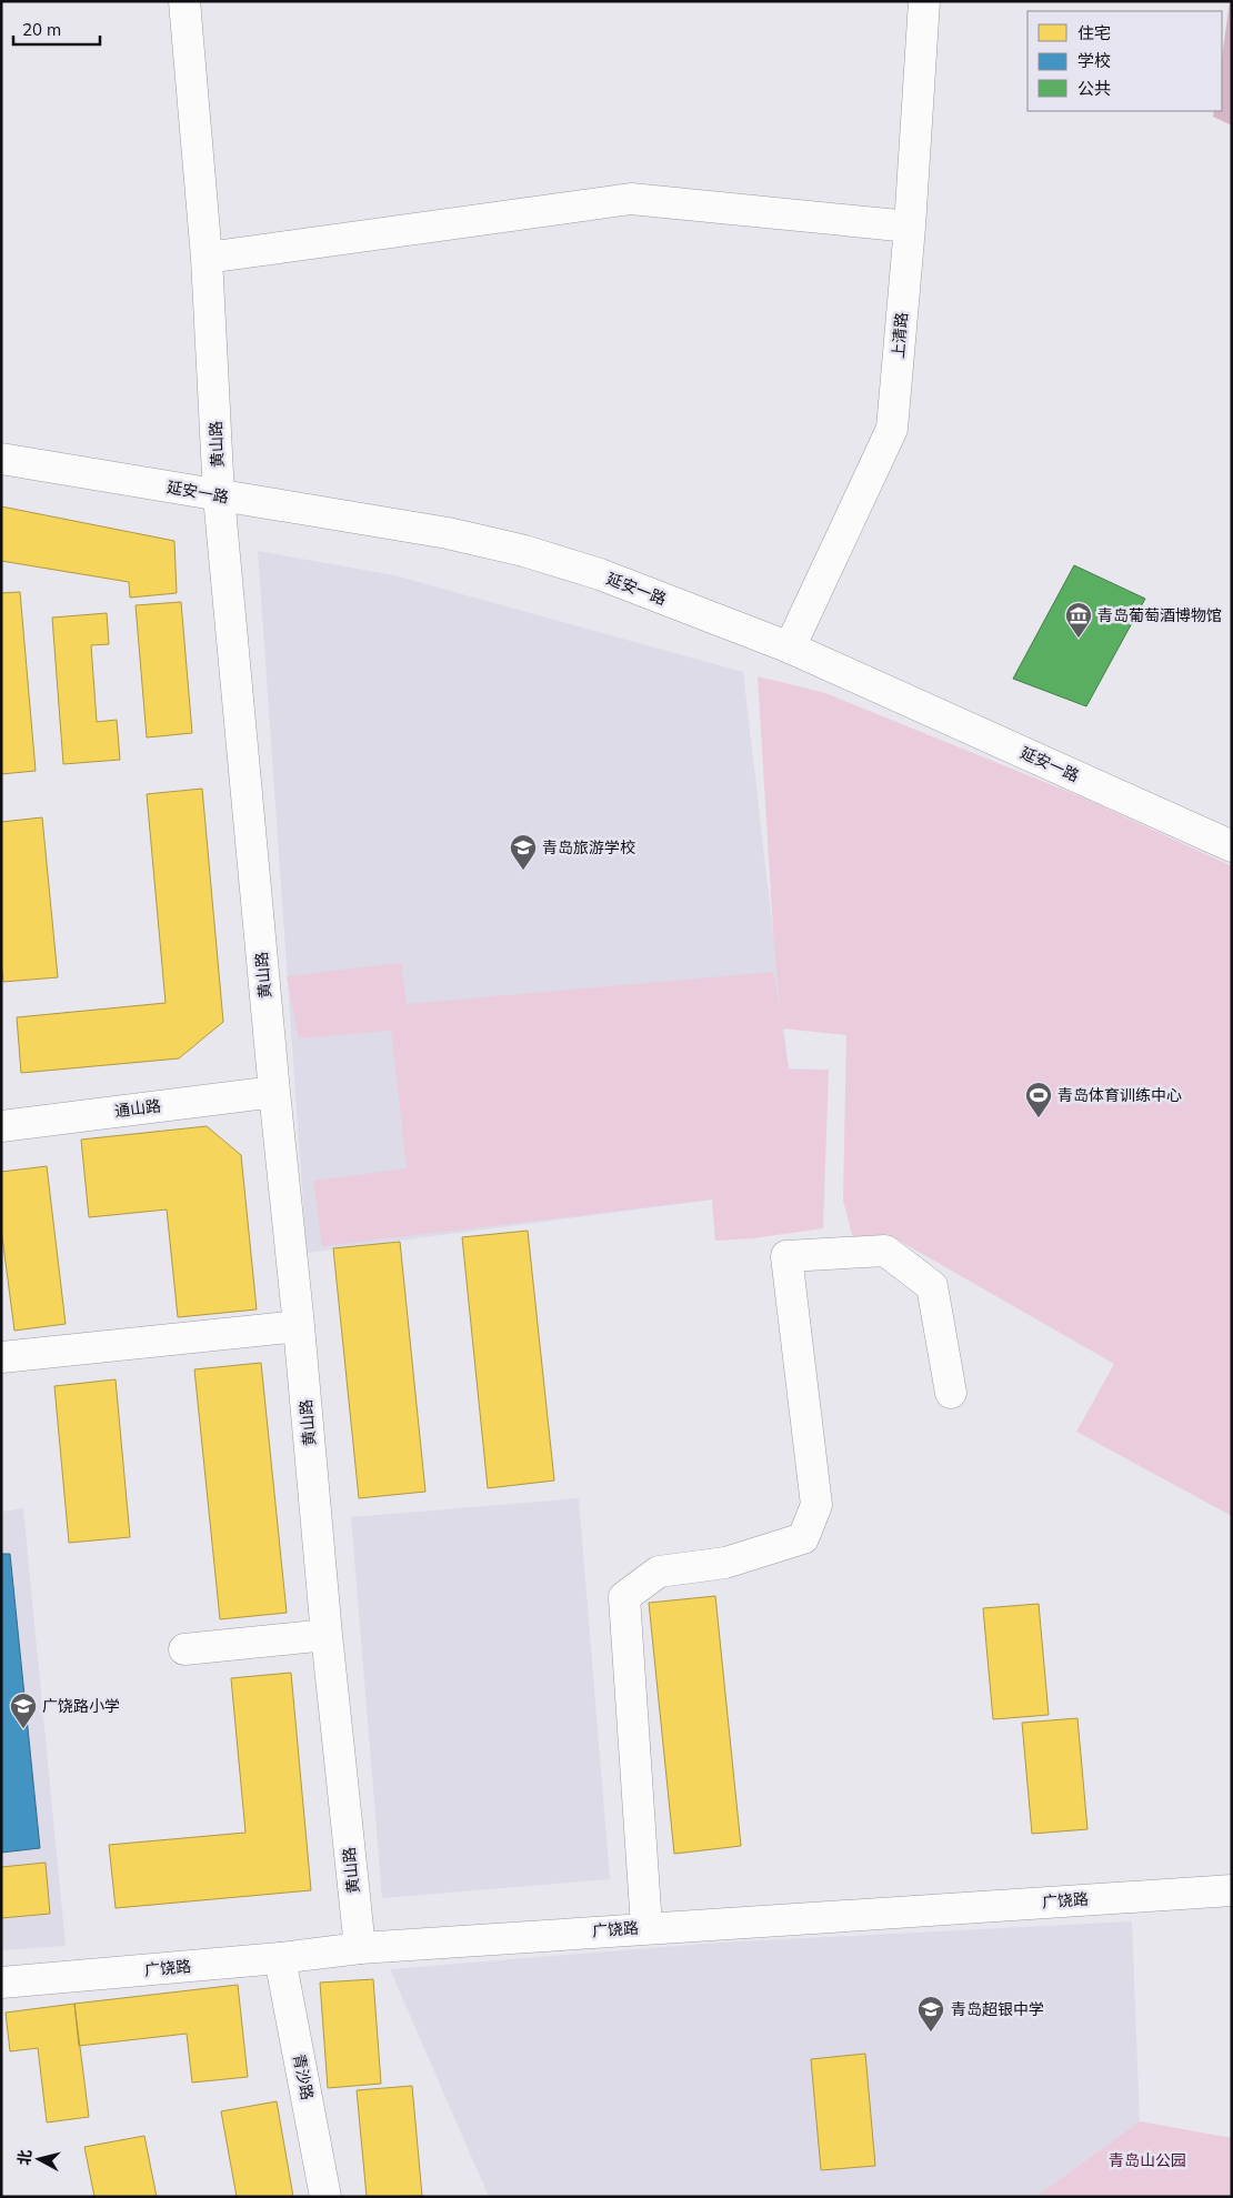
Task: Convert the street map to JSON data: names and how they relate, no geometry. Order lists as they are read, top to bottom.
{
  "streets": {
    "street": [
      "上清路",
      "黄山路",
      "延安一路",
      "通山路",
      "广饶路",
      "青沙路"
    ]
  },
  "crossings": [
    ["上清路", "延安一路"],
    ["黄山路", "延安一路"],
    ["黄山路", "通山路"],
    ["黄山路", "广饶路"],
    ["广饶路", "青沙路"]
  ],
  "parks": ["青岛山公园"],
  "places": {
    "museum": ["青岛葡萄酒博物馆"],
    "school or university": ["青岛旅游学校", "广饶路小学", "青岛超银中学"],
    "sports": ["青岛体育训练中心"]
  },
  "legend": ["住宅", "学校", "公共"],
  "scale_bar": "20 m",
  "north": "left"
}
